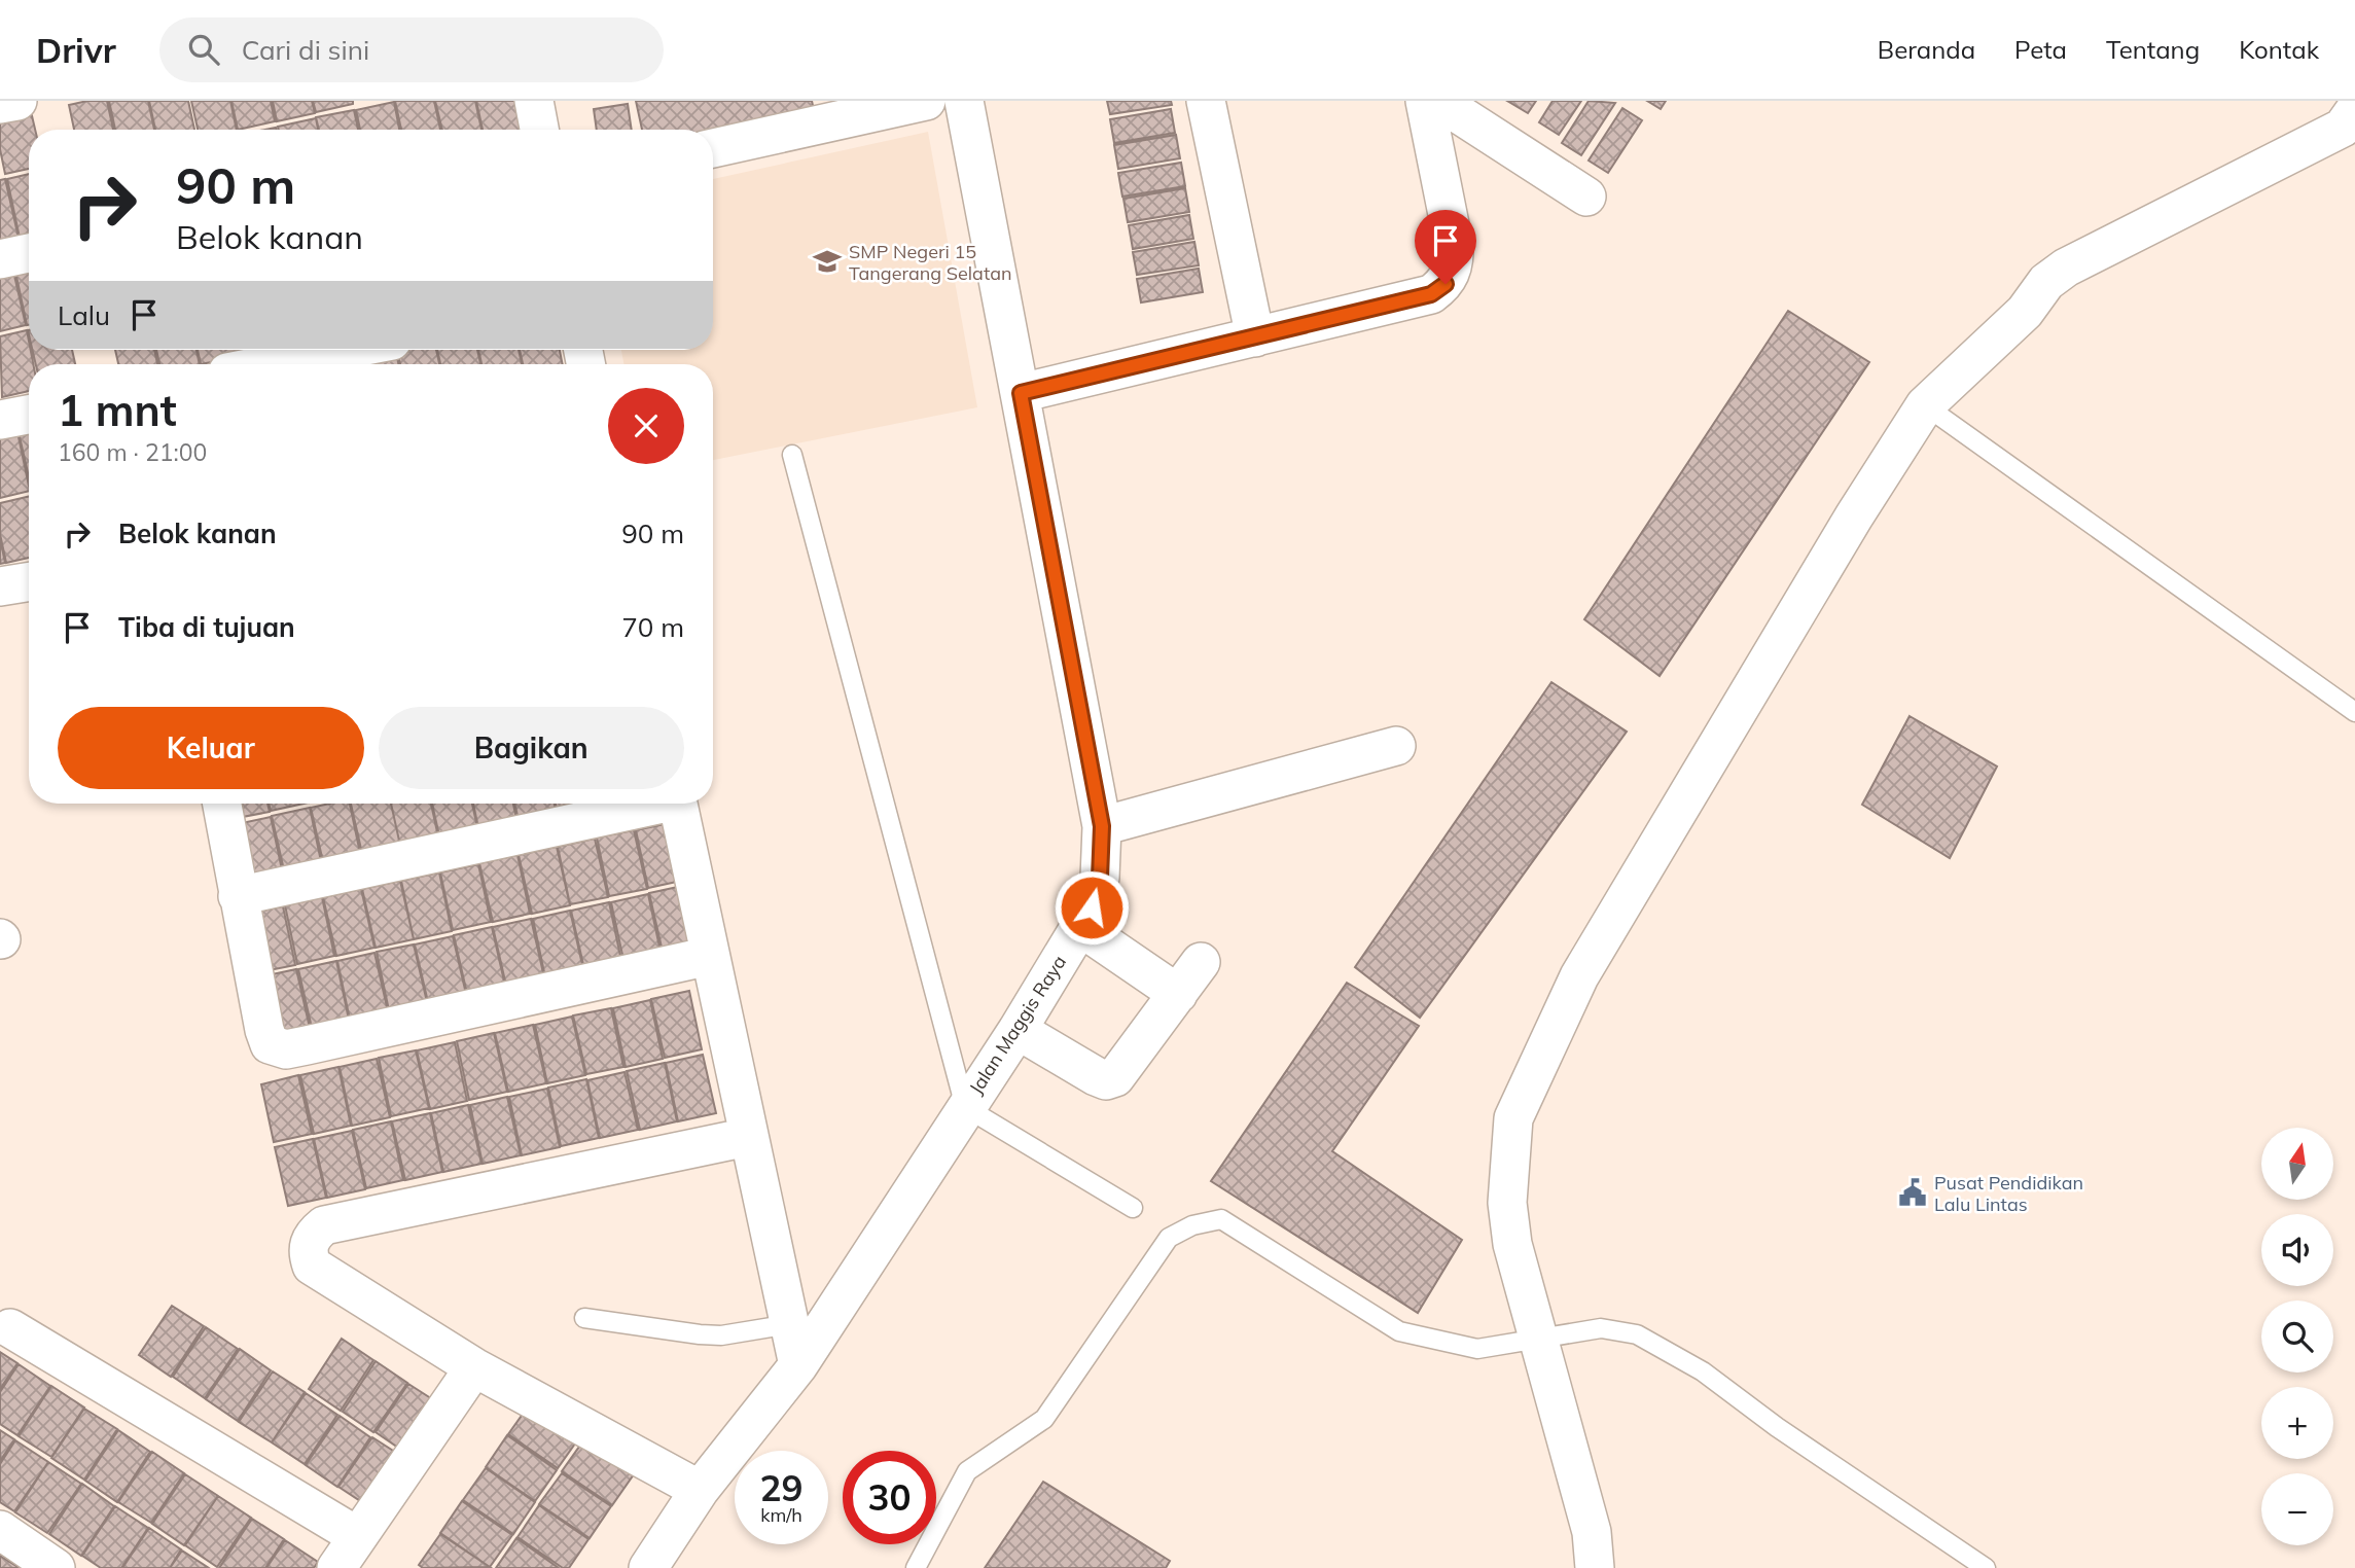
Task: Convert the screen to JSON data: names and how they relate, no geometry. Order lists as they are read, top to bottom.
{
  "streets": {
    "street": ["Jalan Maggis Raya"]
  },
  "places": {
    "school or university": ["SMP Negeri 15 Tangerang Selatan"],
    "public building": ["Pusat Pendidikan Lalu Lintas"]
  },
  "north": "top",
  "page": {
    "header": "Drivr",
    "search": "Cari di sini",
    "nav": [
      "Beranda",
      "Peta",
      "Tentang",
      "Kontak"
    ],
    "turn": ["90 m", "Belok kanan"],
    "then": "Lalu",
    "heading": ["1 mnt", "160 m · 21:00"],
    "list": [
      {
        "name": "Belok kanan",
        "value": "90 m"
      },
      {
        "name": "Tiba di tujuan",
        "value": "70 m"
      }
    ],
    "buttons": ["Keluar", "Bagikan"],
    "map_buttons": ["+", "−"],
    "speed": "29 km/h",
    "limit": "30"
  }
}
